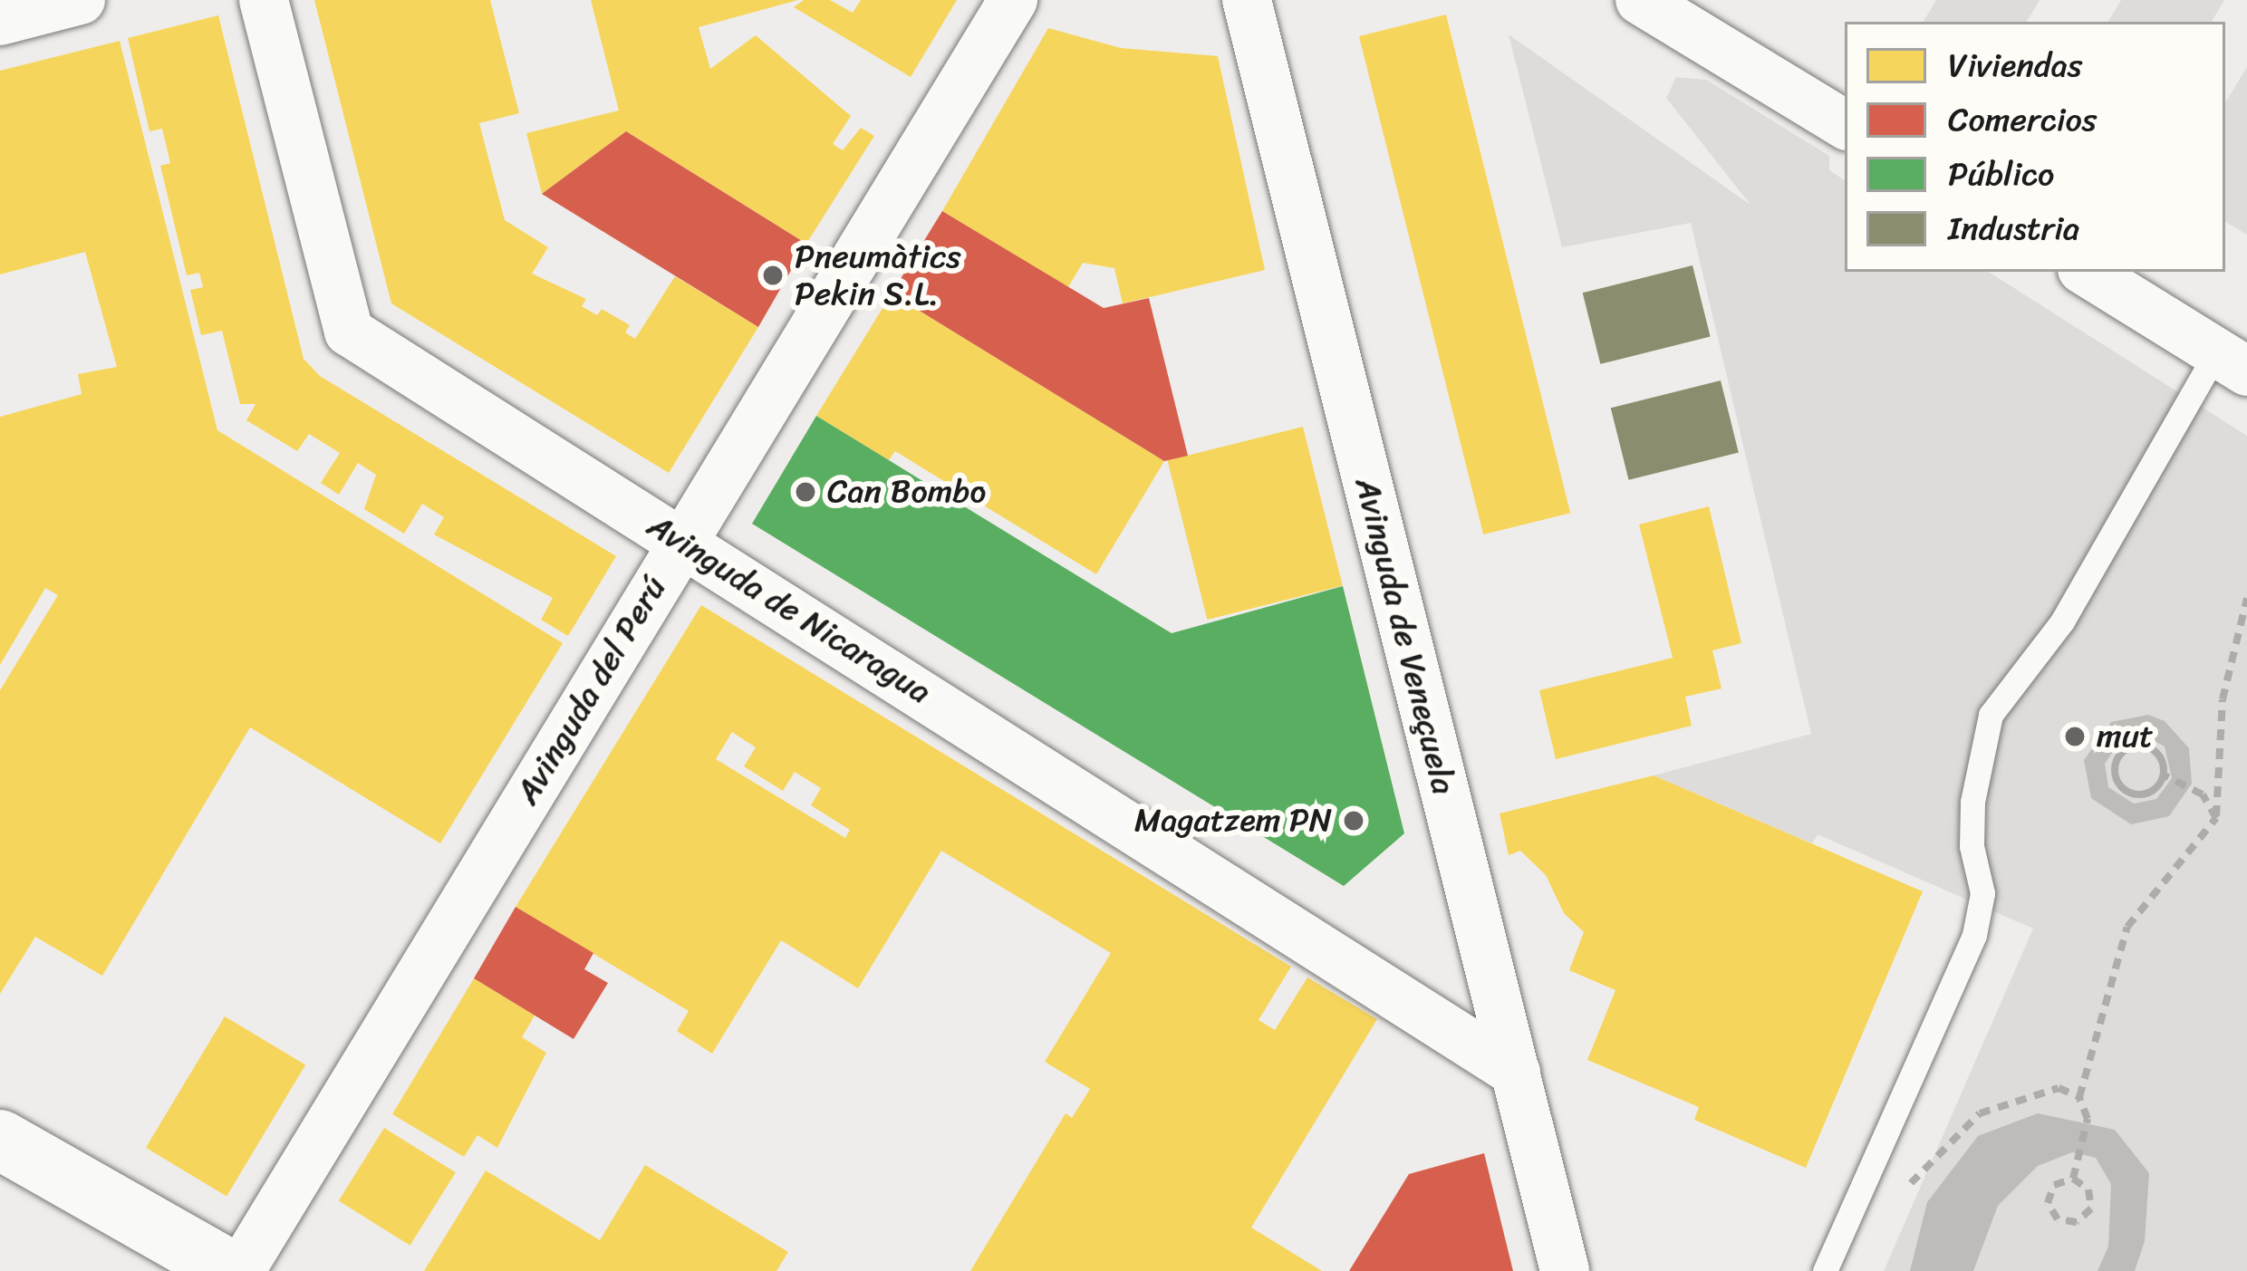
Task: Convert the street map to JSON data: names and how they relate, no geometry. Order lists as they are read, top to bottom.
{
  "streets": {
    "street": ["Avinguda de Nicaragua", "Avinguda de Veneçuela", "Avinguda del Perú"]
  },
  "crossings": [
    ["Avinguda de Nicaragua", "Avinguda de Veneçuela"],
    ["Avinguda de Nicaragua", "Avinguda del Perú"]
  ],
  "places": [
    "Pneumàtics Pekin S.L.",
    "Can Bombo",
    "mut",
    "Magatzem PN"
  ],
  "legend": [
    "Viviendas",
    "Comercios",
    "Público",
    "Industria"
  ]
}
